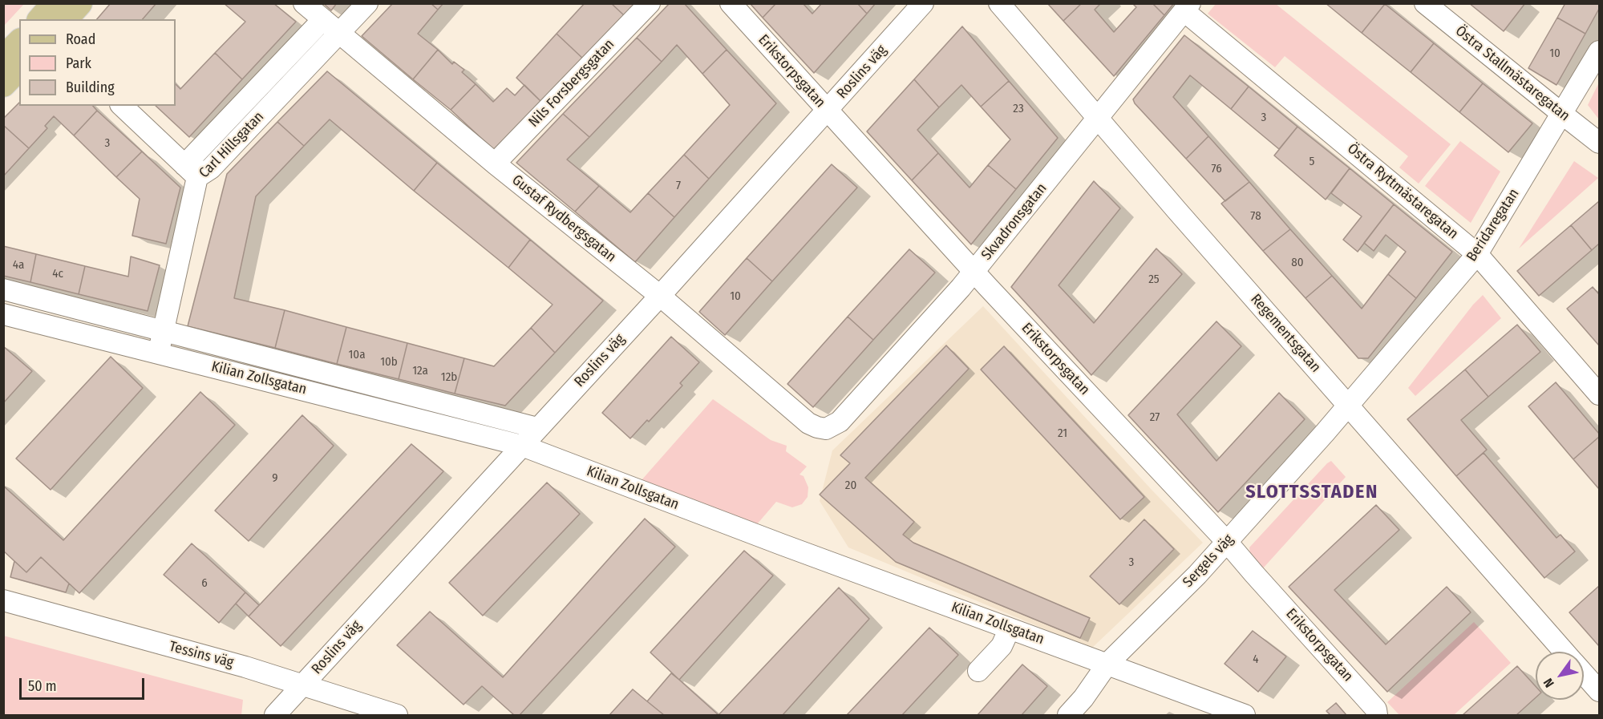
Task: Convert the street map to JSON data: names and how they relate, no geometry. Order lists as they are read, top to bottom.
{
  "streets": {
    "street": [
      "Erikstorpsgatan",
      "Roslins väg",
      "Östra Stallmästaregatan",
      "Nils Forsbergsgatan",
      "Carl Hillsgatan",
      "Östra Ryttmästaregatan",
      "Gustaf Rydbergsgatan",
      "Skvadronsgatan",
      "Beridaregatan",
      "Regementsgatan",
      "Kilian Zollsgatan",
      "Sergels väg",
      "Tessins väg"
    ]
  },
  "crossings": [
    ["Erikstorpsgatan", "Roslins väg"],
    ["Erikstorpsgatan", "Skvadronsgatan"],
    ["Erikstorpsgatan", "Sergels väg"],
    ["Roslins väg", "Gustaf Rydbergsgatan"],
    ["Roslins väg", "Kilian Zollsgatan"],
    ["Roslins väg", "Tessins väg"],
    ["Östra Stallmästaregatan", "Beridaregatan"],
    ["Nils Forsbergsgatan", "Gustaf Rydbergsgatan"],
    ["Carl Hillsgatan", "Gustaf Rydbergsgatan"],
    ["Carl Hillsgatan", "Kilian Zollsgatan"],
    ["Östra Ryttmästaregatan", "Skvadronsgatan"],
    ["Östra Ryttmästaregatan", "Beridaregatan"],
    ["Gustaf Rydbergsgatan", "Skvadronsgatan"],
    ["Skvadronsgatan", "Regementsgatan"],
    ["Beridaregatan", "Regementsgatan"],
    ["Beridaregatan", "Sergels väg"],
    ["Regementsgatan", "Sergels väg"],
    ["Kilian Zollsgatan", "Sergels väg"]
  ],
  "districts": ["SLOTTSSTADEN"],
  "house_numbers": [
    "10",
    "23",
    "3",
    "3",
    "5",
    "76",
    "7",
    "78",
    "80",
    "4a",
    "4c",
    "25",
    "10",
    "10a",
    "10b",
    "12a",
    "12b",
    "27",
    "21",
    "9",
    "20",
    "3",
    "6",
    "4"
  ],
  "legend": ["Road", "Park", "Building"],
  "scale_bar": "50 m",
  "north": "bottom left"
}
